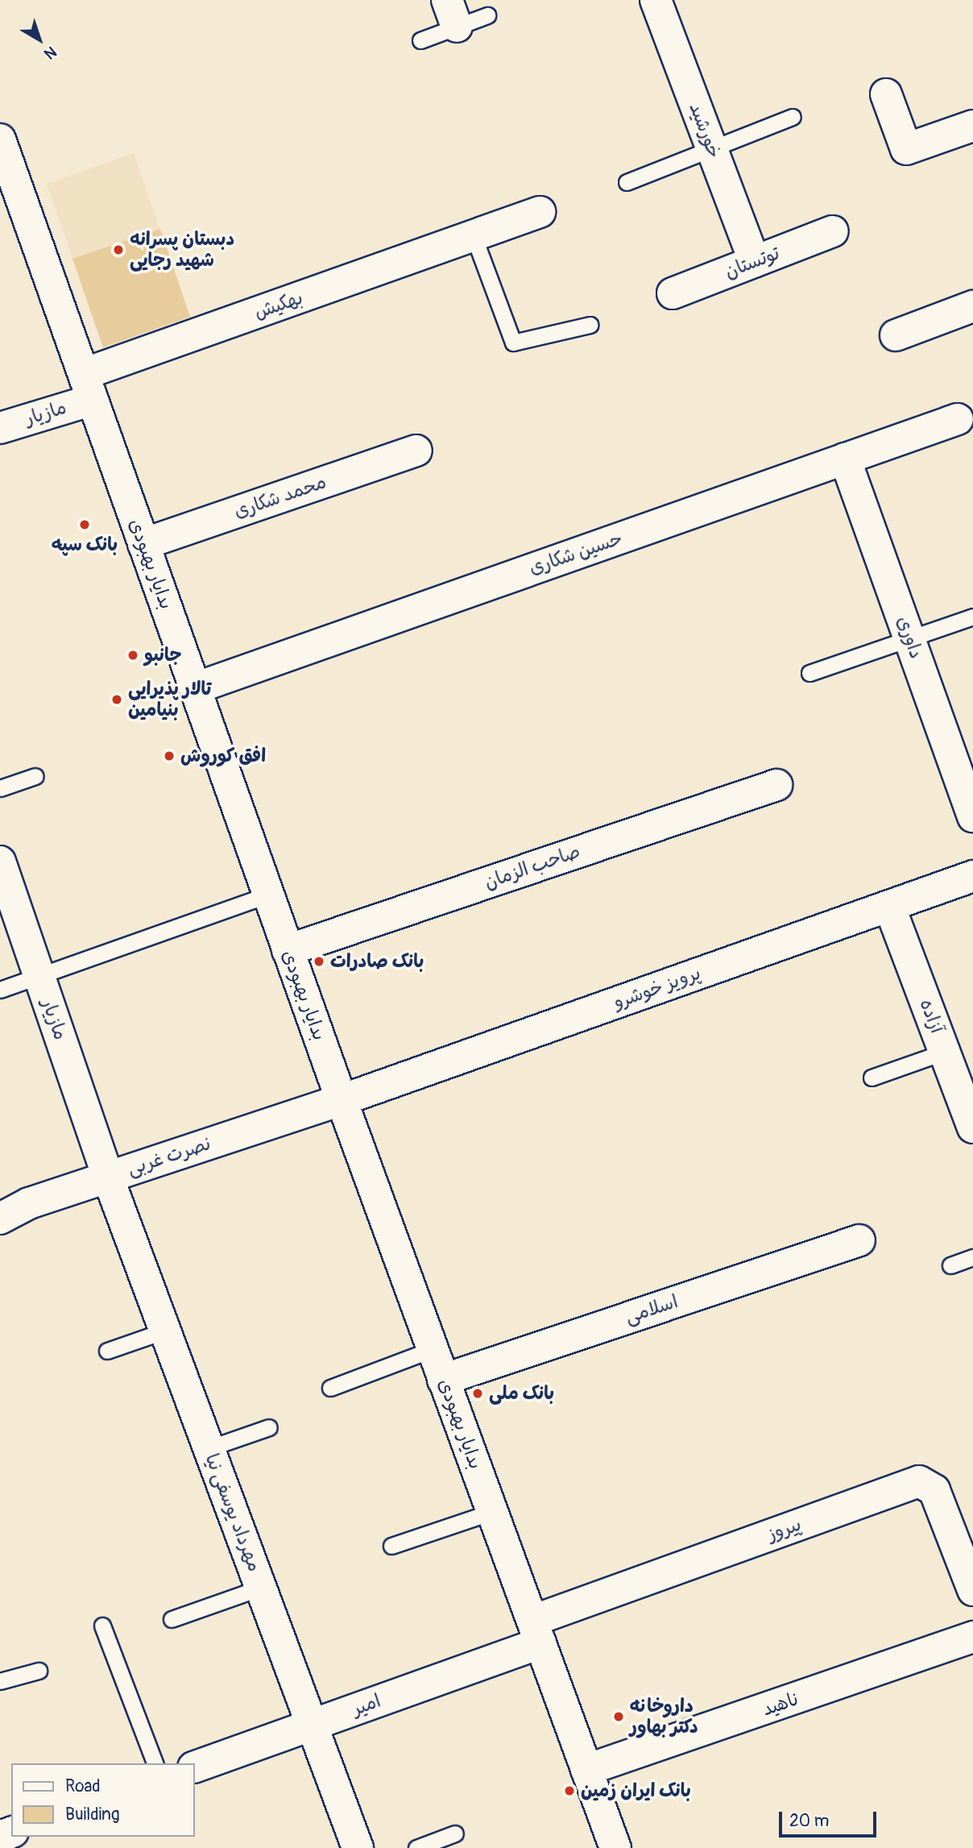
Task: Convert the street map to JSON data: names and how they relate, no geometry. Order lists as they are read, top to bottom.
{
  "streets": {
    "street": [
      "خورشید",
      "توتستان",
      "بهکیش",
      "مازیار",
      "محمد شکاری",
      "حسین شکاری",
      "بدایار بهبودی",
      "داوری",
      "صاحب الزمان",
      "پرویز خوشرو",
      "آزاده",
      "نصرت غربی",
      "اسلامی",
      "مهرداد یوسفی نیا",
      "پیروز",
      "ناهید",
      "امیر"
    ]
  },
  "crossings": [
    ["خورشید", "توتستان"],
    ["بهکیش", "مازیار"],
    ["بهکیش", "بدایار بهبودی"],
    ["مازیار", "بدایار بهبودی"],
    ["مازیار", "نصرت غربی"],
    ["مازیار", "مهرداد یوسفی نیا"],
    ["محمد شکاری", "بدایار بهبودی"],
    ["حسین شکاری", "بدایار بهبودی"],
    ["حسین شکاری", "داوری"],
    ["بدایار بهبودی", "صاحب الزمان"],
    ["بدایار بهبودی", "پرویز خوشرو"],
    ["بدایار بهبودی", "نصرت غربی"],
    ["بدایار بهبودی", "اسلامی"],
    ["بدایار بهبودی", "پیروز"],
    ["بدایار بهبودی", "ناهید"],
    ["بدایار بهبودی", "امیر"],
    ["پرویز خوشرو", "آزاده"],
    ["پرویز خوشرو", "نصرت غربی"],
    ["نصرت غربی", "مهرداد یوسفی نیا"],
    ["مهرداد یوسفی نیا", "امیر"],
    ["پیروز", "امیر"]
  ],
  "places": [
    "دبستان پسرانه شهید رجایی",
    "بانک سپه",
    "جانبو",
    "تالار پذیرایی بنیامین",
    "افق کوروش",
    "بانک صادرات",
    "بانک ملی",
    "داروخانه دکتر بهاور",
    "بانک ایران زمین"
  ],
  "legend": ["Road", "Building"],
  "scale_bar": "20 m",
  "north": "bottom right"
}
